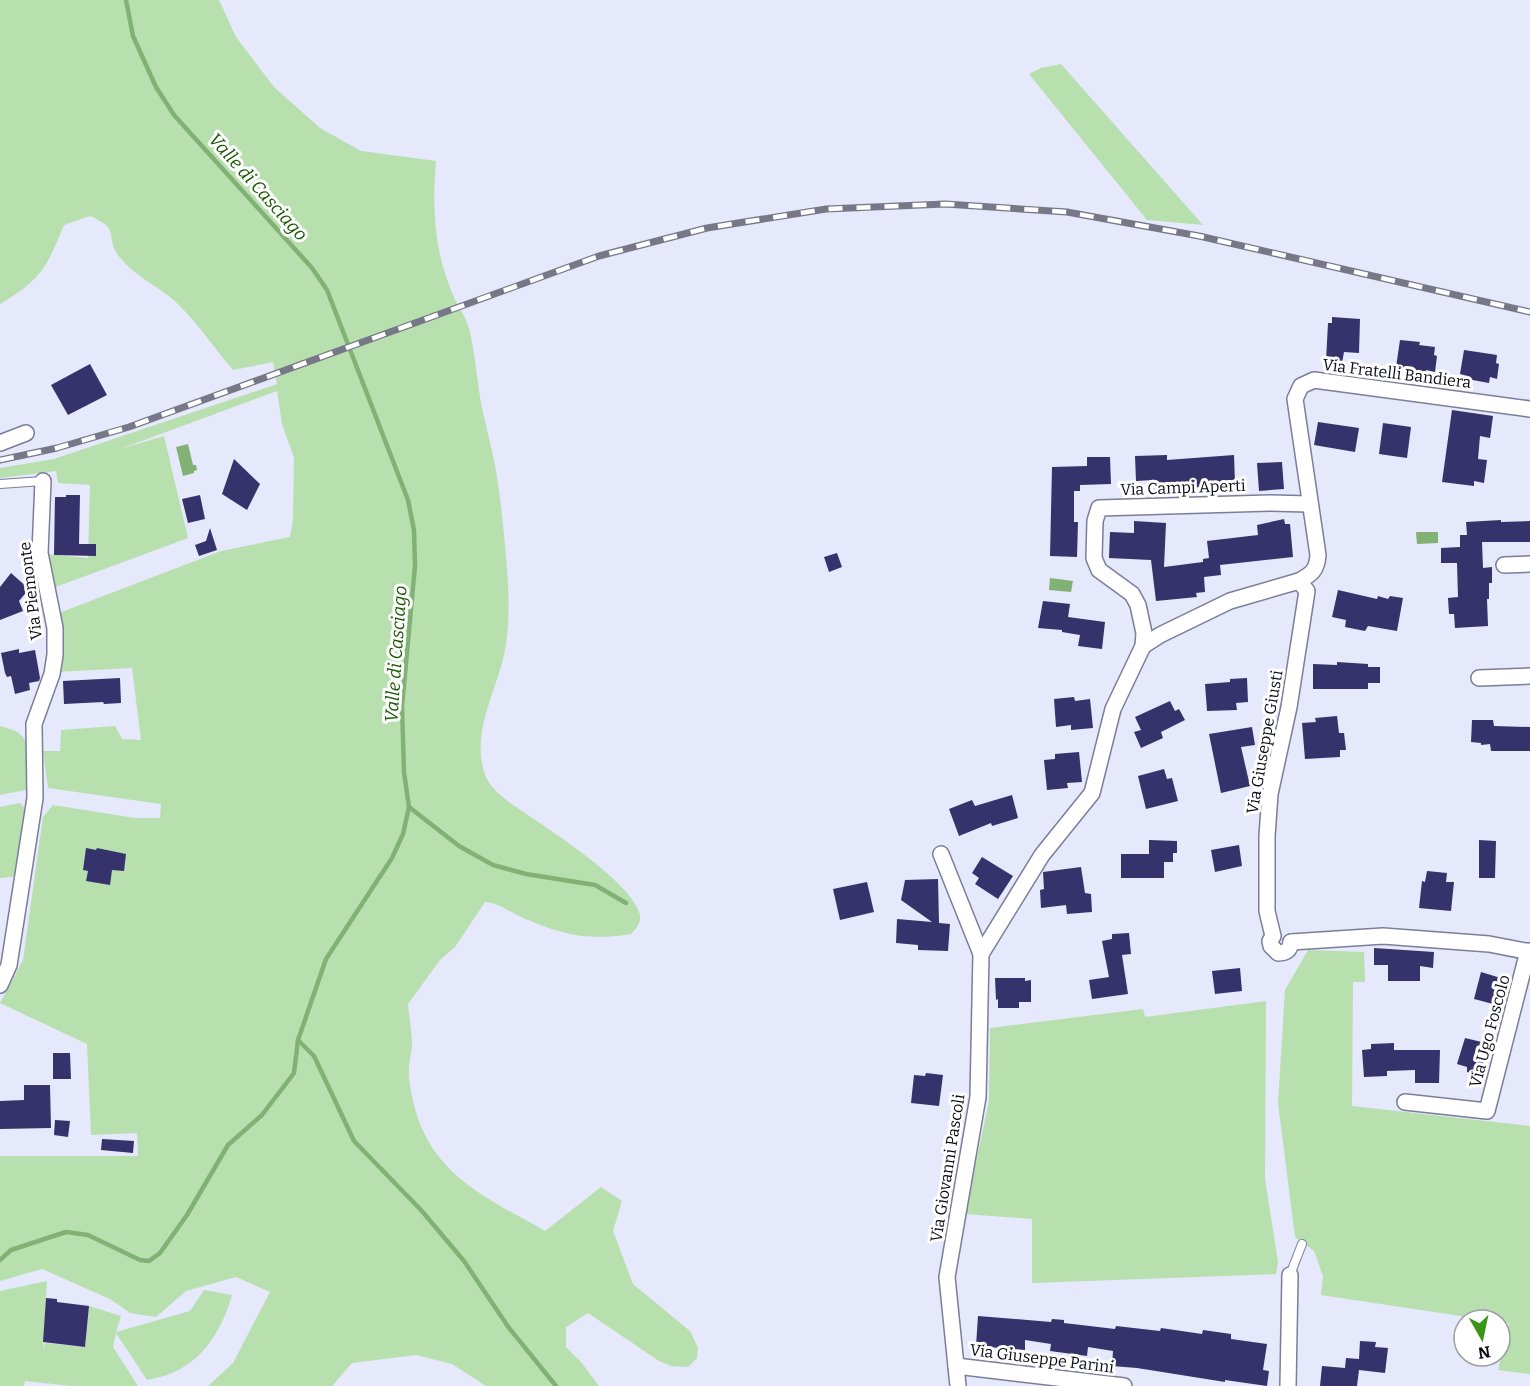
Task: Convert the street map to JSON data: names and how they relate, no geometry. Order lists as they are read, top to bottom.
{
  "streets": {
    "street": [
      "Via Fratelli Bandiera",
      "Via Campi Aperti",
      "Via Piemonte",
      "Via Giuseppe Giusti",
      "Via Ugo Foscolo",
      "Via Giovanni Pascoli",
      "Via Giuseppe Parini"
    ]
  },
  "crossings": [
    ["Via Fratelli Bandiera", "Via Campi Aperti"],
    ["Via Fratelli Bandiera", "Via Giuseppe Giusti"],
    ["Via Giuseppe Giusti", "Via Ugo Foscolo"],
    ["Via Giovanni Pascoli", "Via Giuseppe Parini"]
  ],
  "water": ["Valle di Casciago"],
  "north": "bottom"
}
